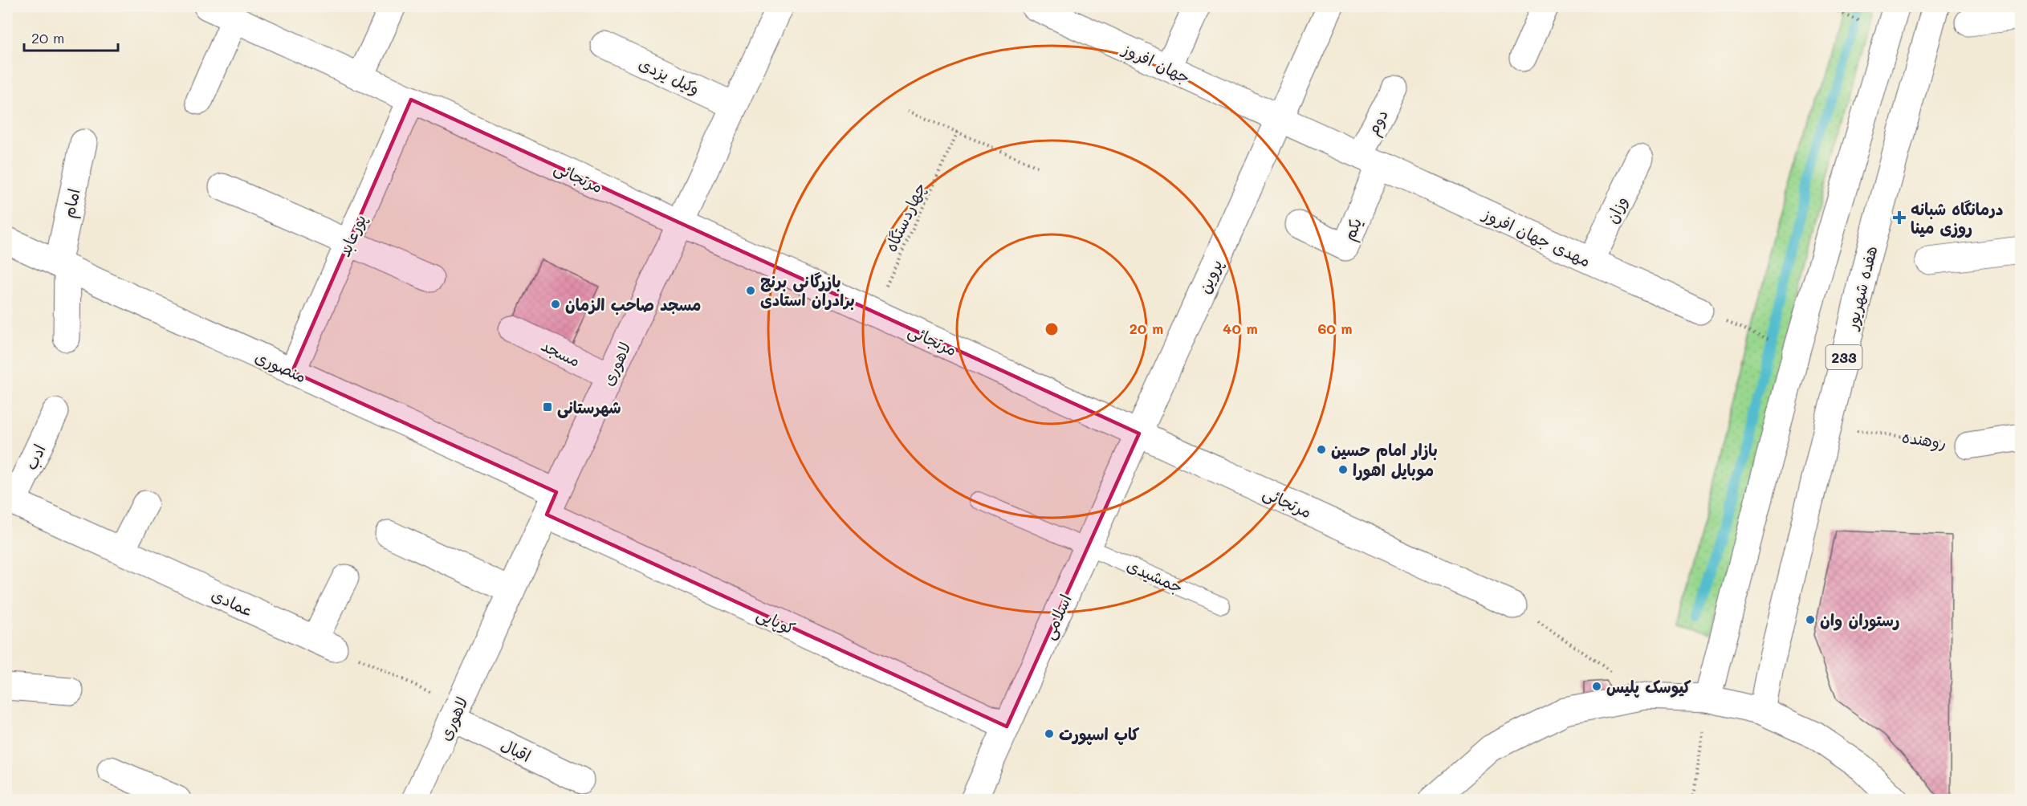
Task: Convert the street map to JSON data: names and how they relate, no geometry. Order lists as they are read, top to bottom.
{
  "streets": {
    "street": [
      "جهان افروز",
      "وکیل یزدی",
      "دوم",
      "مرتجائی",
      "امام",
      "وزان",
      "یکم",
      "پورعابد",
      "مهدی جهان افروز",
      "پروین",
      "هفده شهریور",
      "مسجد",
      "233",
      "لاهوری",
      "منصوری",
      "روهنده",
      "ادب",
      "عمادی",
      "اسلامی",
      "کوپایی",
      "اقبال"
    ],
    "lane": ["جمشیدی"],
    "path": ["چهاردستگاه"]
  },
  "crossings": [
    ["جهان افروز", "مهدی جهان افروز"],
    ["جهان افروز", "پروین"],
    ["وکیل یزدی", "لاهوری"],
    ["دوم", "یکم"],
    ["دوم", "مهدی جهان افروز"],
    ["مرتجائی", "چهاردستگاه"],
    ["مرتجائی", "پورعابد"],
    ["مرتجائی", "پروین"],
    ["مرتجائی", "لاهوری"],
    ["مرتجائی", "اسلامی"],
    ["امام", "منصوری"],
    ["وزان", "مهدی جهان افروز"],
    ["یکم", "مهدی جهان افروز"],
    ["پورعابد", "منصوری"],
    ["مهدی جهان افروز", "پروین"],
    ["پروین", "اسلامی"],
    ["هفده شهریور", "روهنده"],
    ["مسجد", "لاهوری"],
    ["لاهوری", "منصوری"],
    ["لاهوری", "کوپایی"],
    ["لاهوری", "اقبال"],
    ["منصوری", "کوپایی"],
    ["ادب", "عمادی"],
    ["جمشیدی", "اسلامی"],
    ["اسلامی", "کوپایی"]
  ],
  "places": {
    "health": ["درمانگاه شبانه روزی مینا"],
    "other": [
      "بازرگانی برنج برادران استادی",
      "مسجد صاحب الزمان",
      "بازار امام حسین",
      "موبایل اهورا",
      "رستوران وان",
      "کیوسک پلیس",
      "کاپ اسپورت"
    ],
    "transit": ["شهرستانی"]
  },
  "scale_bar": "20 m",
  "rings": ["20 m", "40 m", "60 m"]
}
